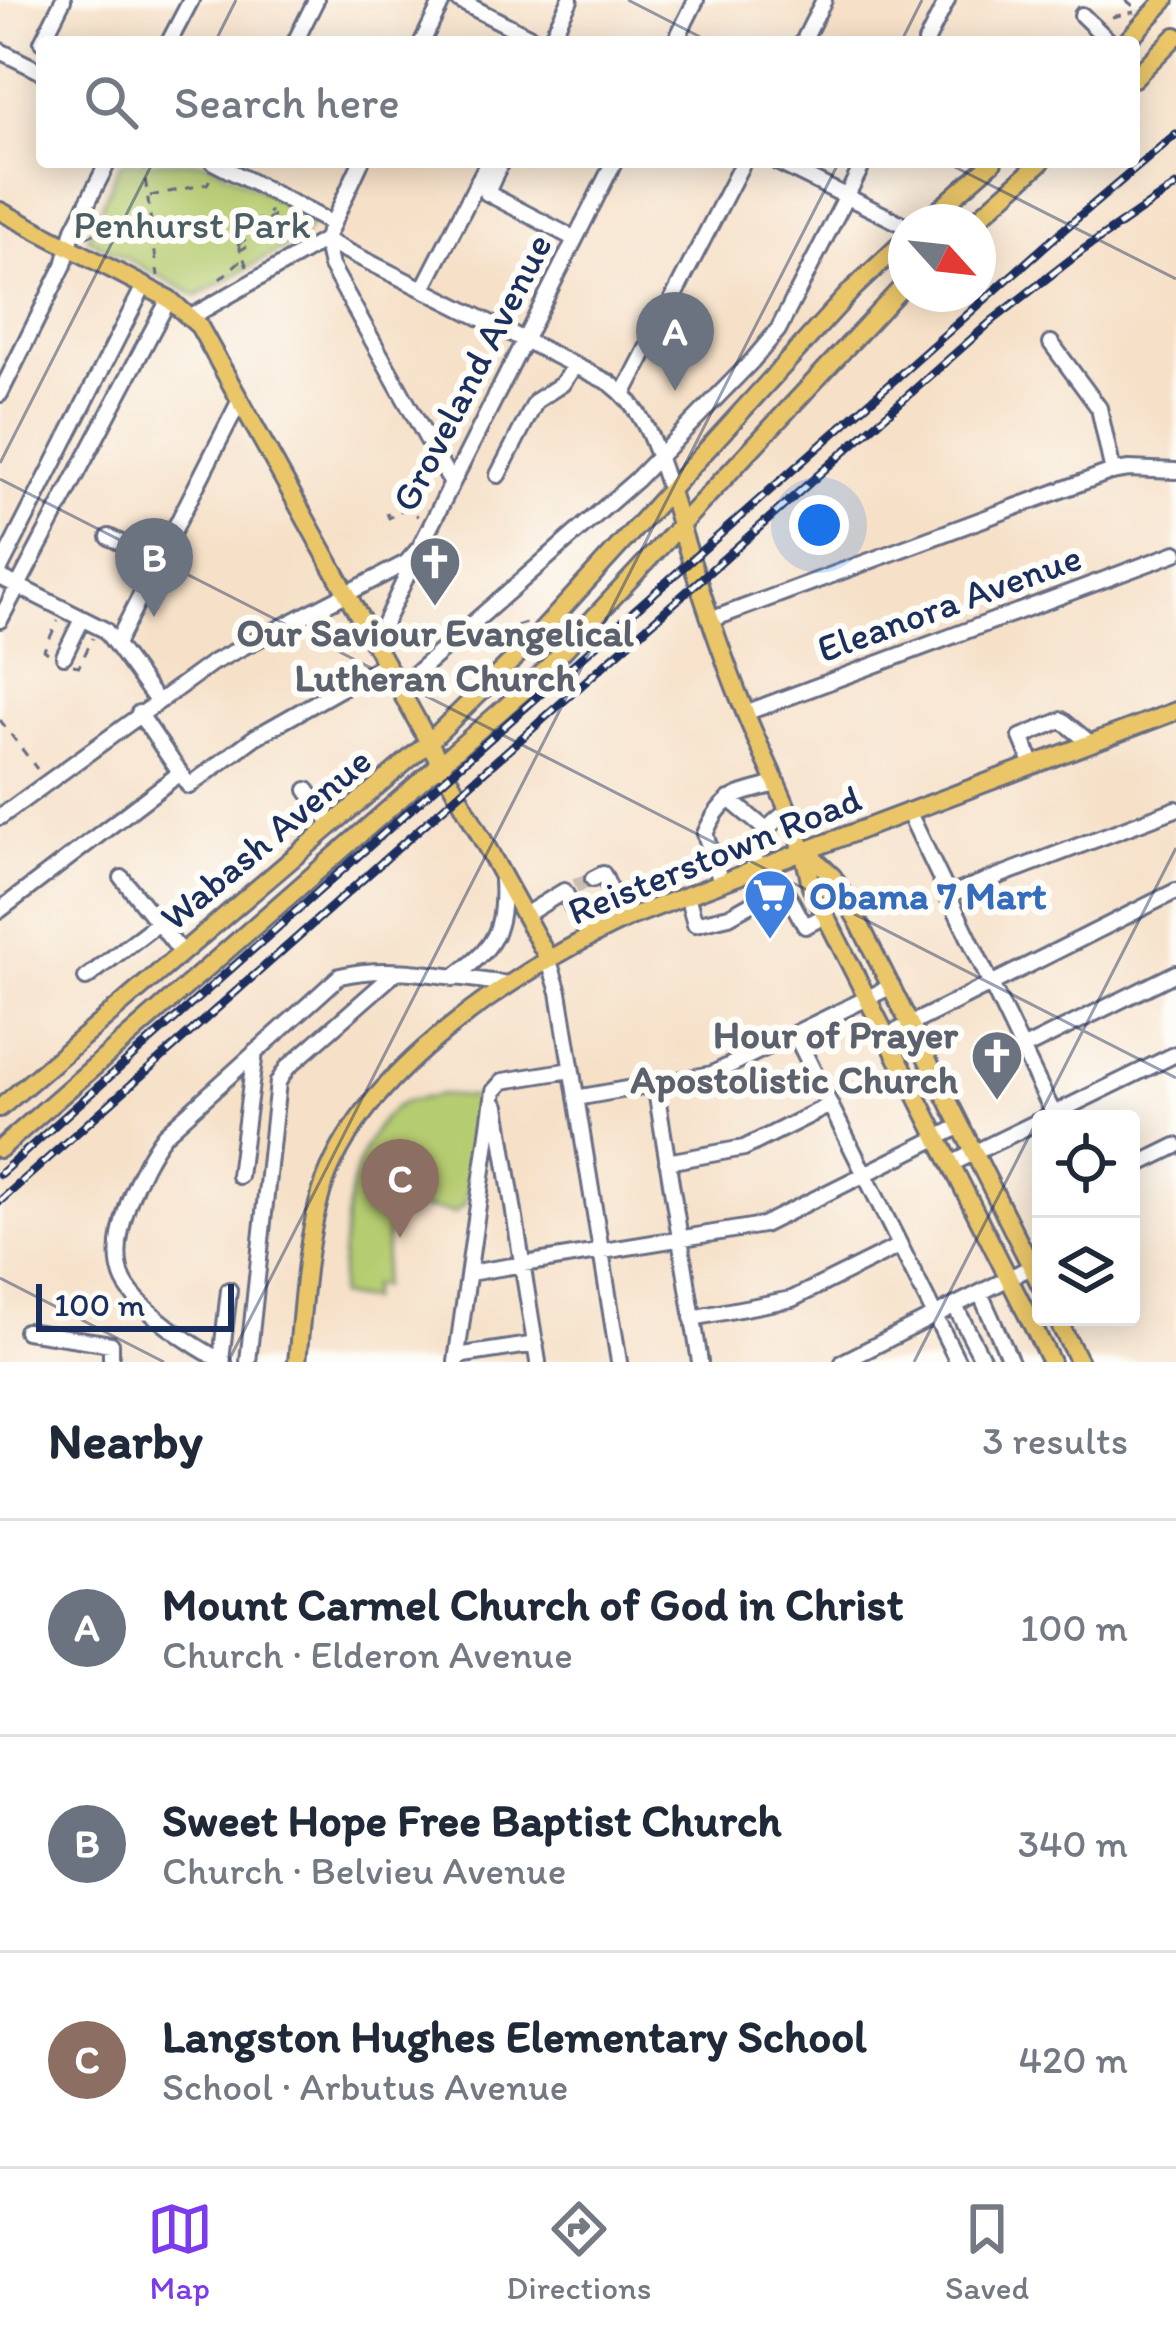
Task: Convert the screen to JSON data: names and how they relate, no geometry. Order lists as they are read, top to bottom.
{
  "streets": {
    "main road": ["Wabash Avenue", "Reisterstown Road"],
    "street": ["Groveland Avenue", "Eleanora Avenue"]
  },
  "parks": ["Penhurst Park"],
  "places": {
    "church": ["Our Saviour Evangelical Lutheran Church", "Hour of Prayer Apostolistic Church"],
    "supermarket": ["Obama 7 Mart"]
  },
  "scale_bar": "100 m",
  "north": "bottom right",
  "page": {
    "search": "Search here",
    "pins": ["A", "B", "C"],
    "scale": "100 m",
    "heading": ["Nearby", "3 results"],
    "list": [
      {
        "mark": "A",
        "name": "Mount Carmel Church of God in Christ",
        "note": "Church · Elderon Avenue",
        "value": "100 m"
      },
      {
        "mark": "B",
        "name": "Sweet Hope Free Baptist Church",
        "note": "Church · Belvieu Avenue",
        "value": "340 m"
      },
      {
        "mark": "C",
        "name": "Langston Hughes Elementary School",
        "note": "School · Arbutus Avenue",
        "value": "420 m"
      }
    ],
    "nav": ["Map", "Directions", "Saved"]
  }
}
